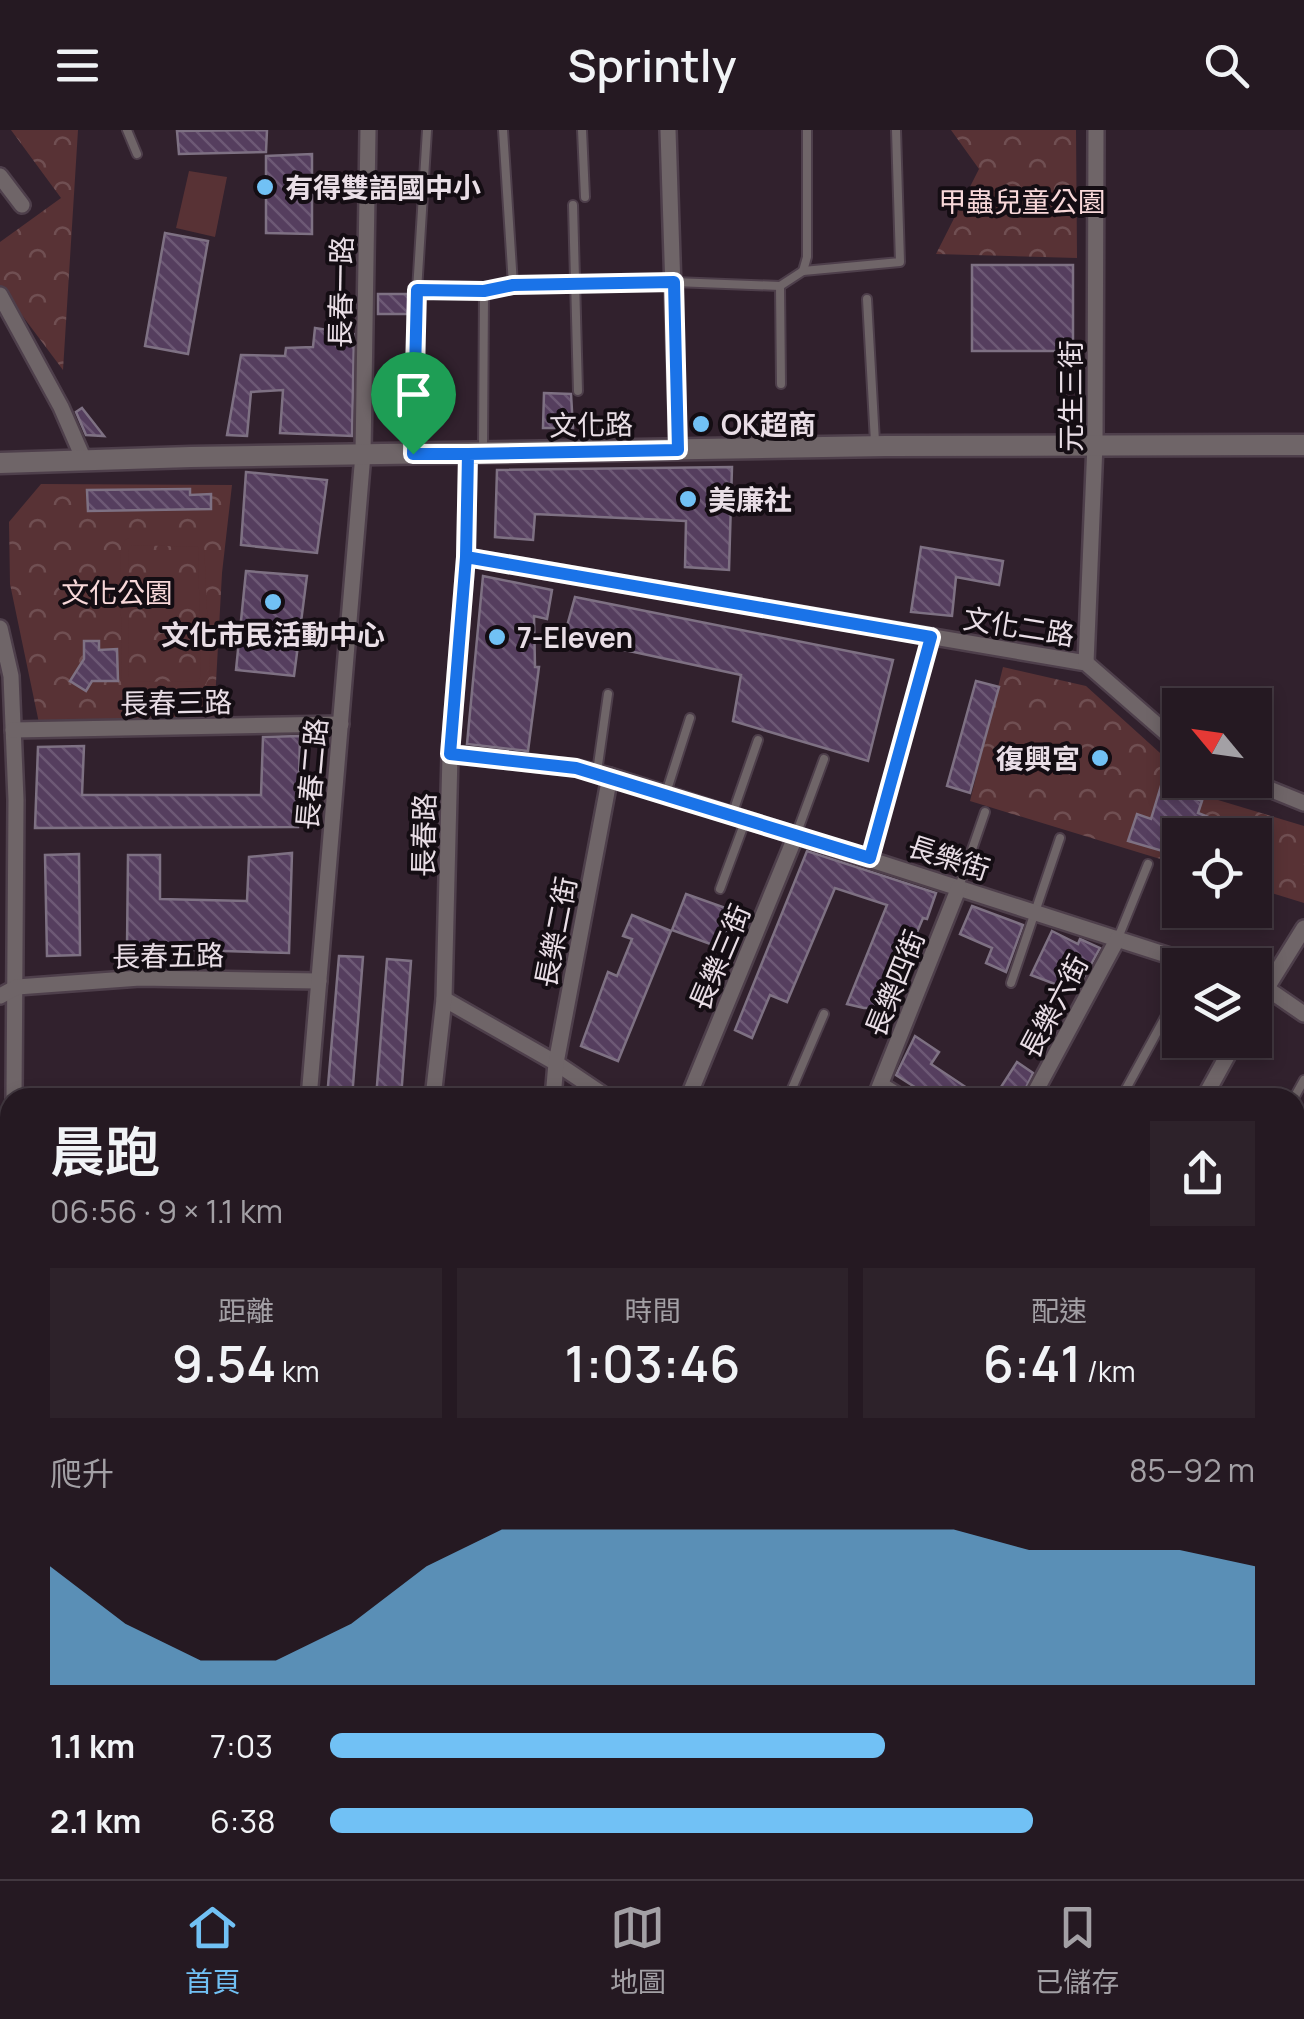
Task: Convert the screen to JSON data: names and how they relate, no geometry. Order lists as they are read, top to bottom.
{
  "streets": {
    "street": [
      "長春一路",
      "元生三街",
      "文化路",
      "文化二路",
      "長春三路",
      "長春二路",
      "長春路",
      "長樂街",
      "長樂二街",
      "長春五路",
      "長樂三街",
      "長樂四街",
      "長樂六街"
    ]
  },
  "crossings": [
    ["長春一路", "文化路"],
    ["長春一路", "長春二路"],
    ["元生三街", "文化路"],
    ["元生三街", "文化二路"],
    ["文化路", "長春二路"],
    ["文化路", "長春路"],
    ["文化二路", "長春路"],
    ["長春三路", "長春二路"],
    ["長春二路", "長春五路"],
    ["長春路", "長樂街"],
    ["長樂街", "長樂二街"],
    ["長樂街", "長樂三街"],
    ["長樂街", "長樂四街"],
    ["長樂街", "長樂六街"]
  ],
  "parks": ["甲蟲兒童公園", "文化公園"],
  "places": [
    "有得雙語國中小",
    "OK超商",
    "美廉社",
    "文化市民活動中心",
    "7-Eleven",
    "復興宮"
  ],
  "north": "top left",
  "page": {
    "header": "Sprintly",
    "heading": ["晨跑", "06:56 · 9 × 1.1 km"],
    "stats": [
      ["距離", "9.54 km"],
      ["時間", "1:03:46"],
      ["配速", "6:41 /km"]
    ],
    "chart": ["爬升", "85–92 m"],
    "list": [
      {
        "name": "1.1 km",
        "note": "7:03"
      },
      {
        "name": "2.1 km",
        "note": "6:38"
      }
    ],
    "tabs": ["首頁", "地圖", "已儲存"]
  }
}
